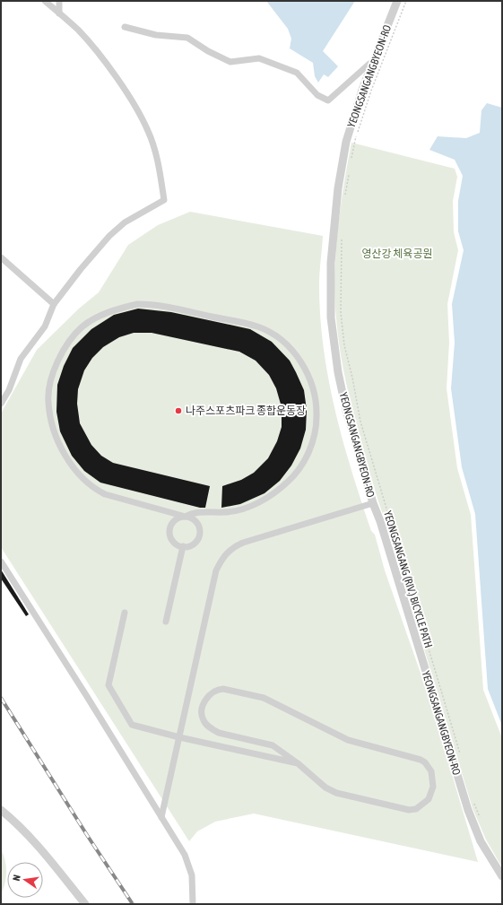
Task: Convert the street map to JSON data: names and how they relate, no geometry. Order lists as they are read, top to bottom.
{
  "streets": {
    "street": ["YEONGSANGANGBYEON-RO"],
    "path": ["YEONGSANGANG (RIV.) BICYCLE PATH"]
  },
  "parks": ["영산강 체육공원"],
  "places": ["나주스포츠파크 종합운동장"],
  "north": "left"
}
